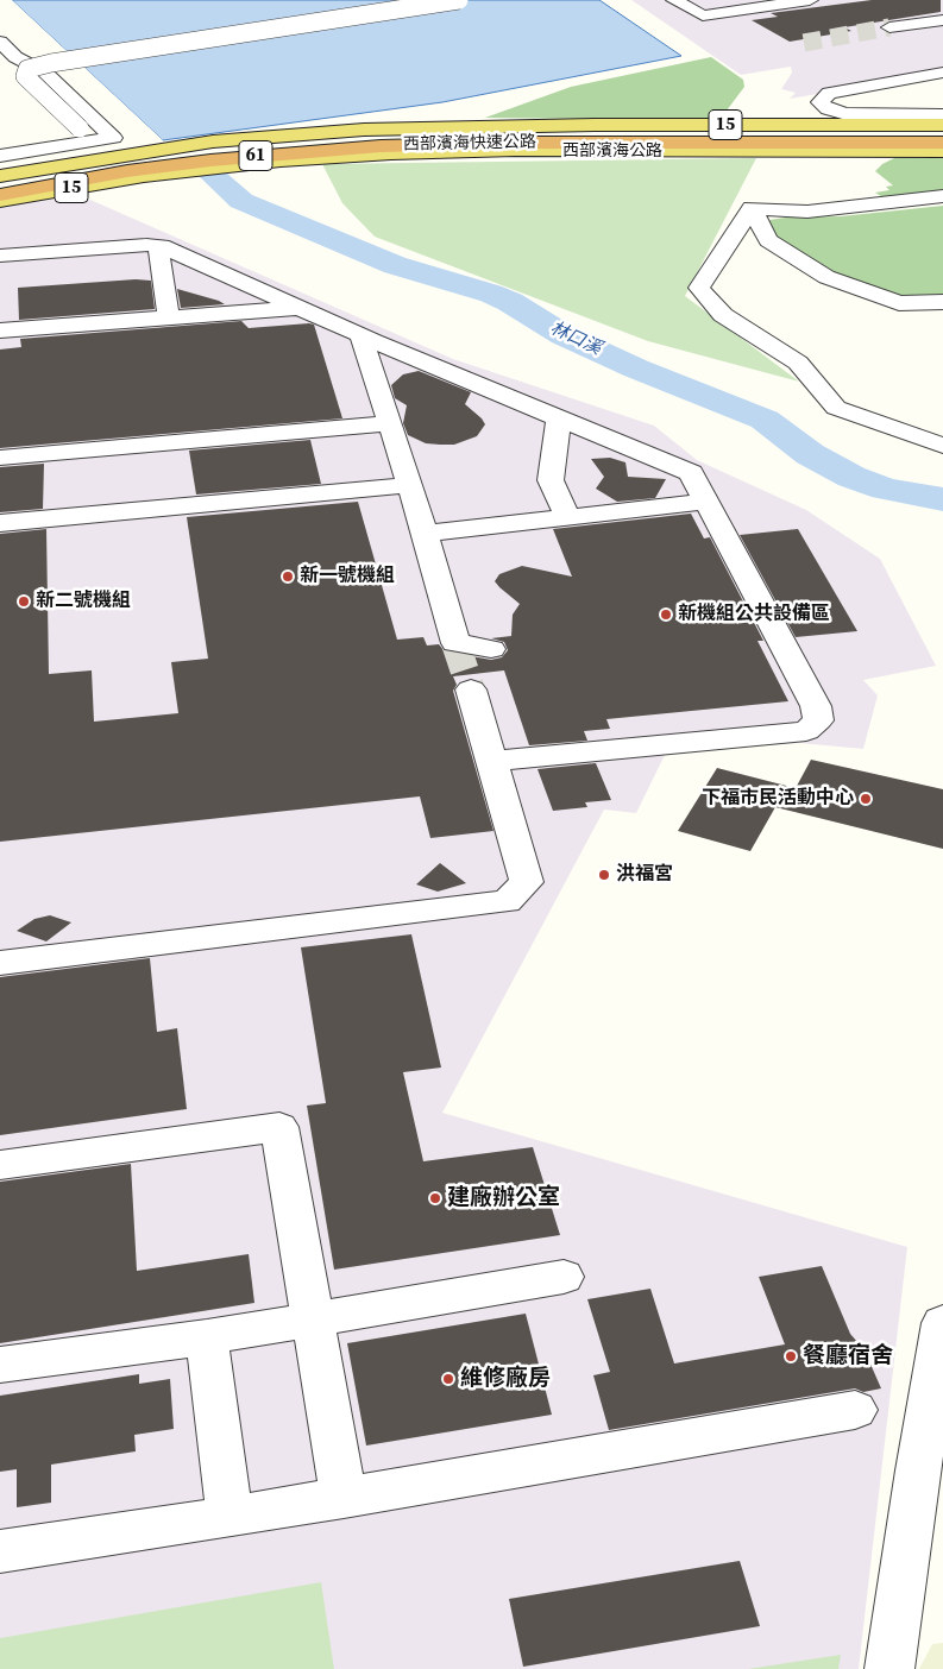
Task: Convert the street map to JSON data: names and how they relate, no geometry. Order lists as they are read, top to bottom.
{
  "streets": {
    "highway": ["西部濱海快速公路", "61"],
    "main road": ["15", "西部濱海公路"]
  },
  "water": ["林口溪"],
  "places": [
    "新一號機組",
    "新二號機組",
    "新機組公共設備區",
    "下福市民活動中心",
    "洪福宮",
    "建廠辦公室",
    "餐廳宿舍",
    "維修廠房"
  ]
}
